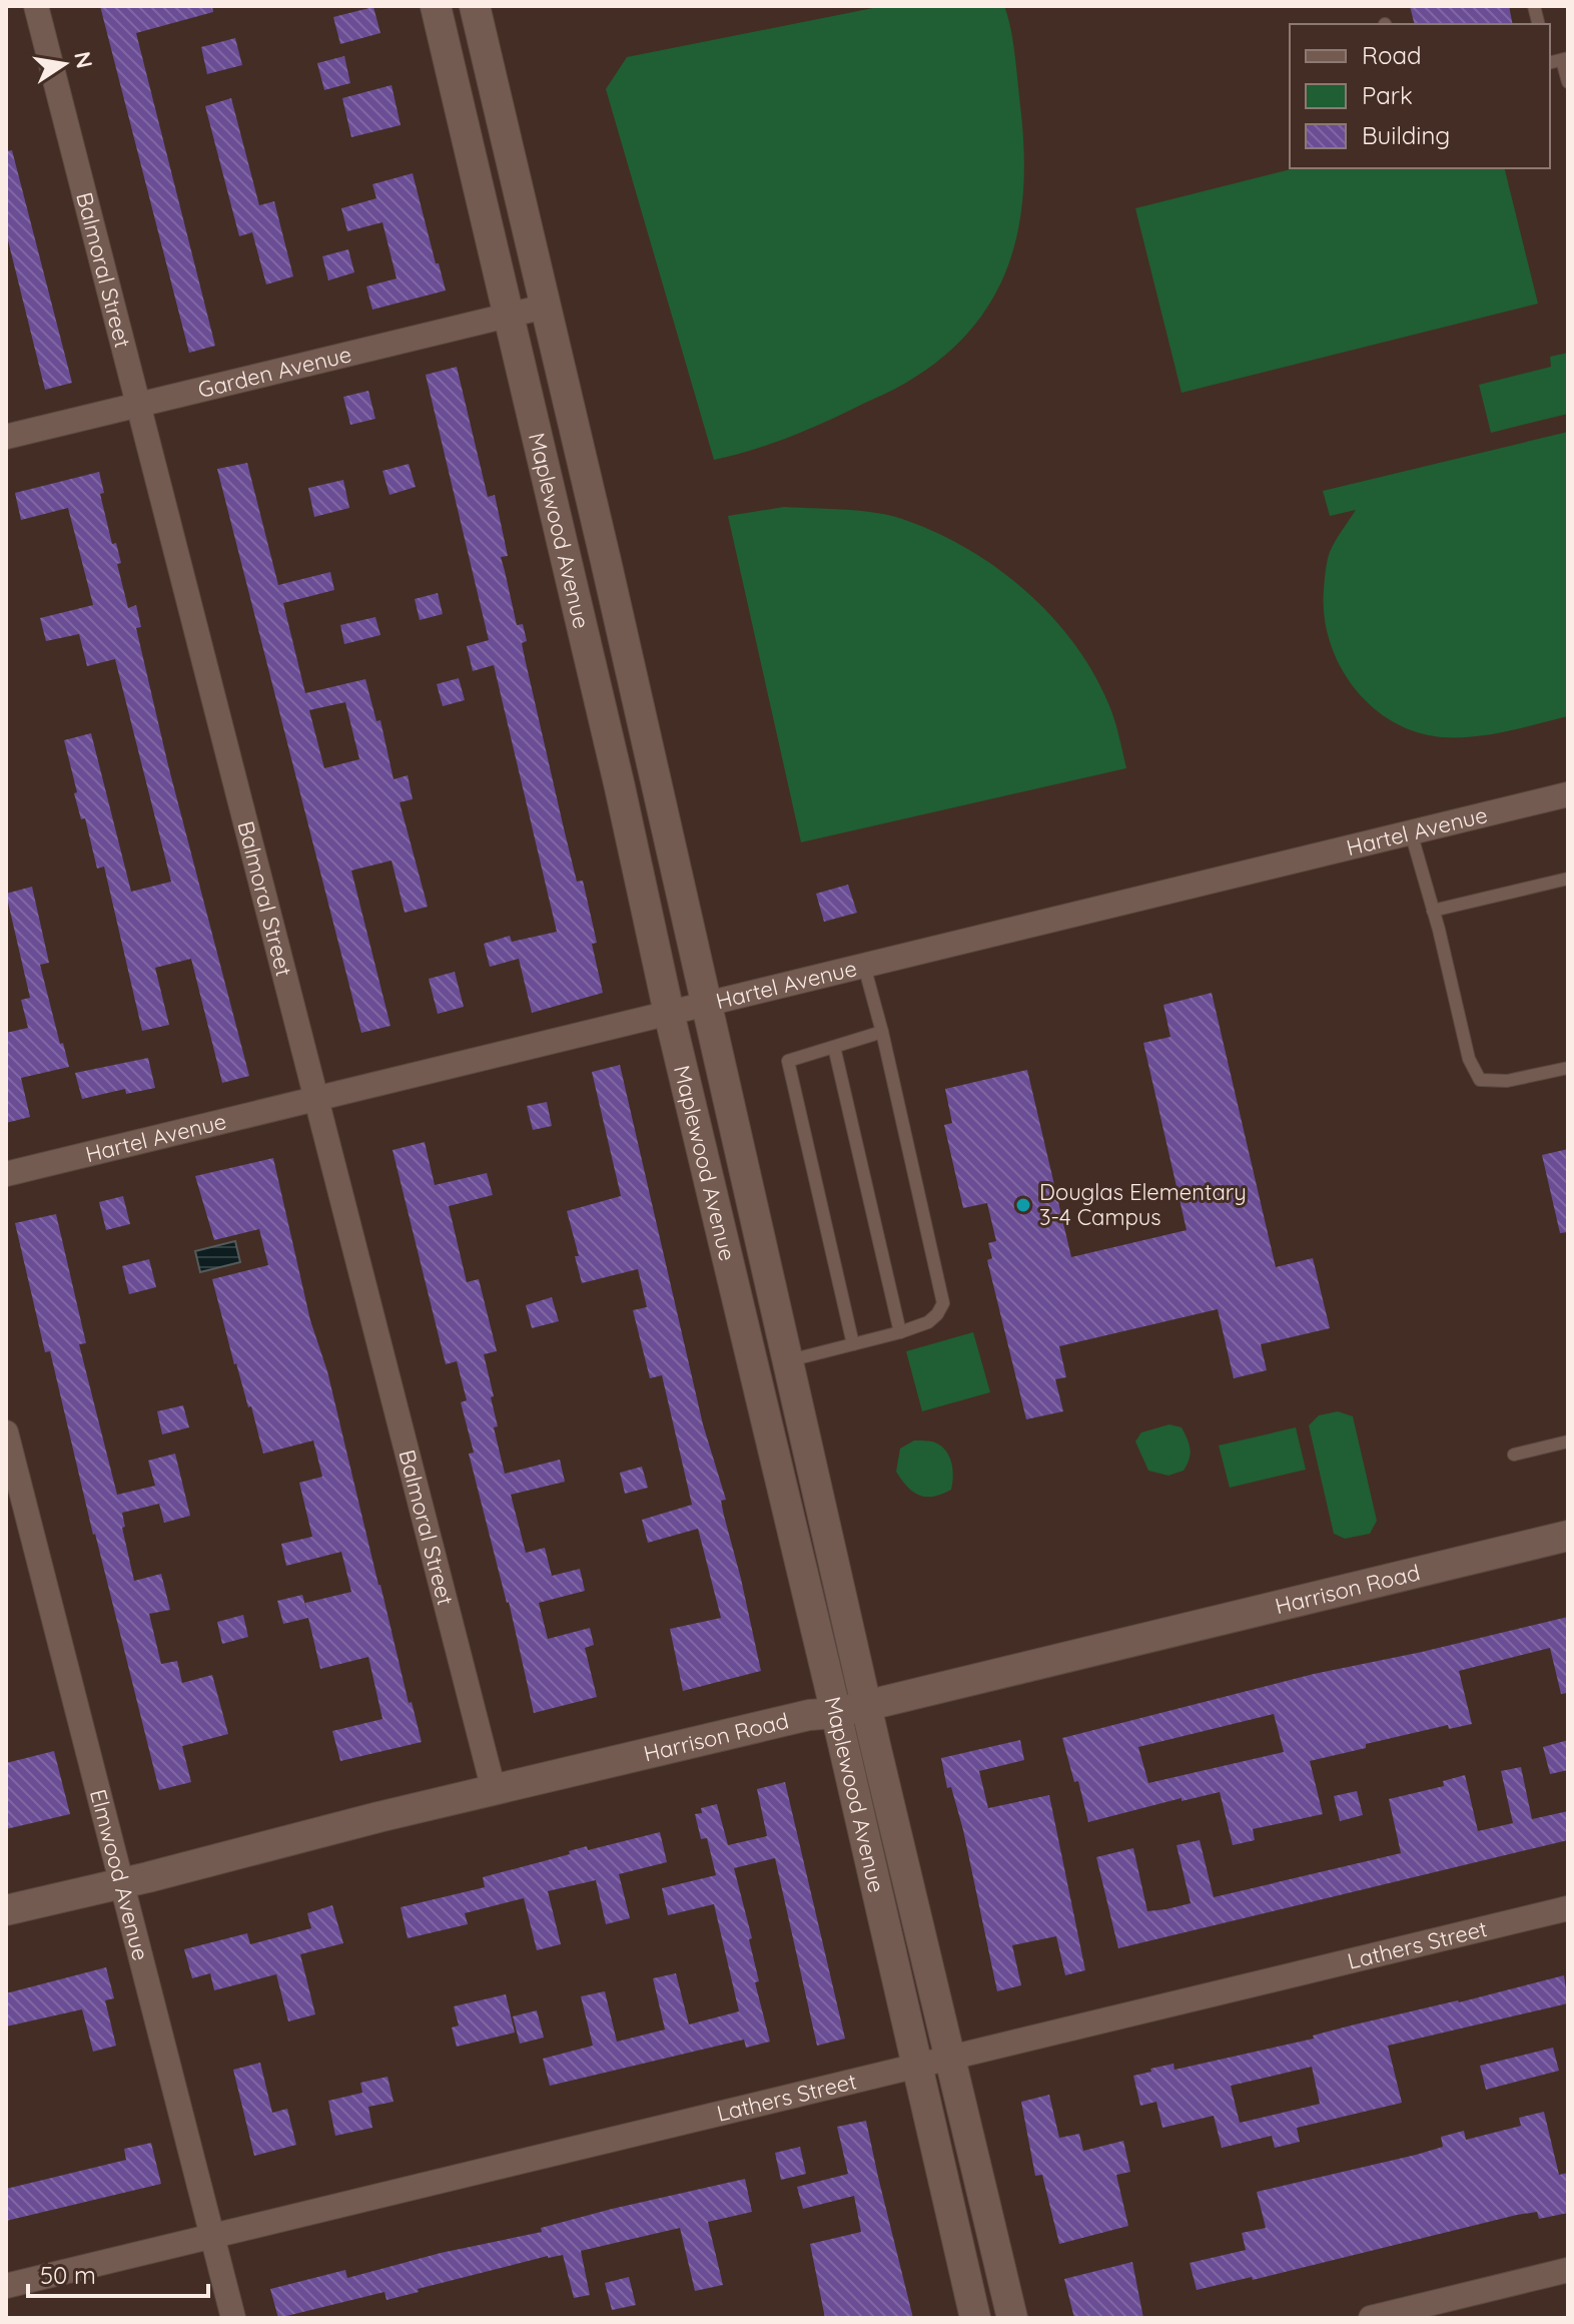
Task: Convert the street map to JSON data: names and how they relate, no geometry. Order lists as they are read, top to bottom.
{
  "streets": {
    "street": [
      "Balmoral Street",
      "Garden Avenue",
      "Maplewood Avenue",
      "Hartel Avenue",
      "Harrison Road",
      "Elmwood Avenue",
      "Lathers Street"
    ]
  },
  "crossings": [
    ["Balmoral Street", "Garden Avenue"],
    ["Balmoral Street", "Hartel Avenue"],
    ["Balmoral Street", "Harrison Road"],
    ["Garden Avenue", "Maplewood Avenue"],
    ["Maplewood Avenue", "Hartel Avenue"],
    ["Maplewood Avenue", "Harrison Road"],
    ["Maplewood Avenue", "Lathers Street"],
    ["Harrison Road", "Elmwood Avenue"],
    ["Elmwood Avenue", "Lathers Street"]
  ],
  "places": ["Douglas Elementary 3-4 Campus"],
  "legend": ["Road", "Park", "Building"],
  "scale_bar": "50 m",
  "north": "right"
}
